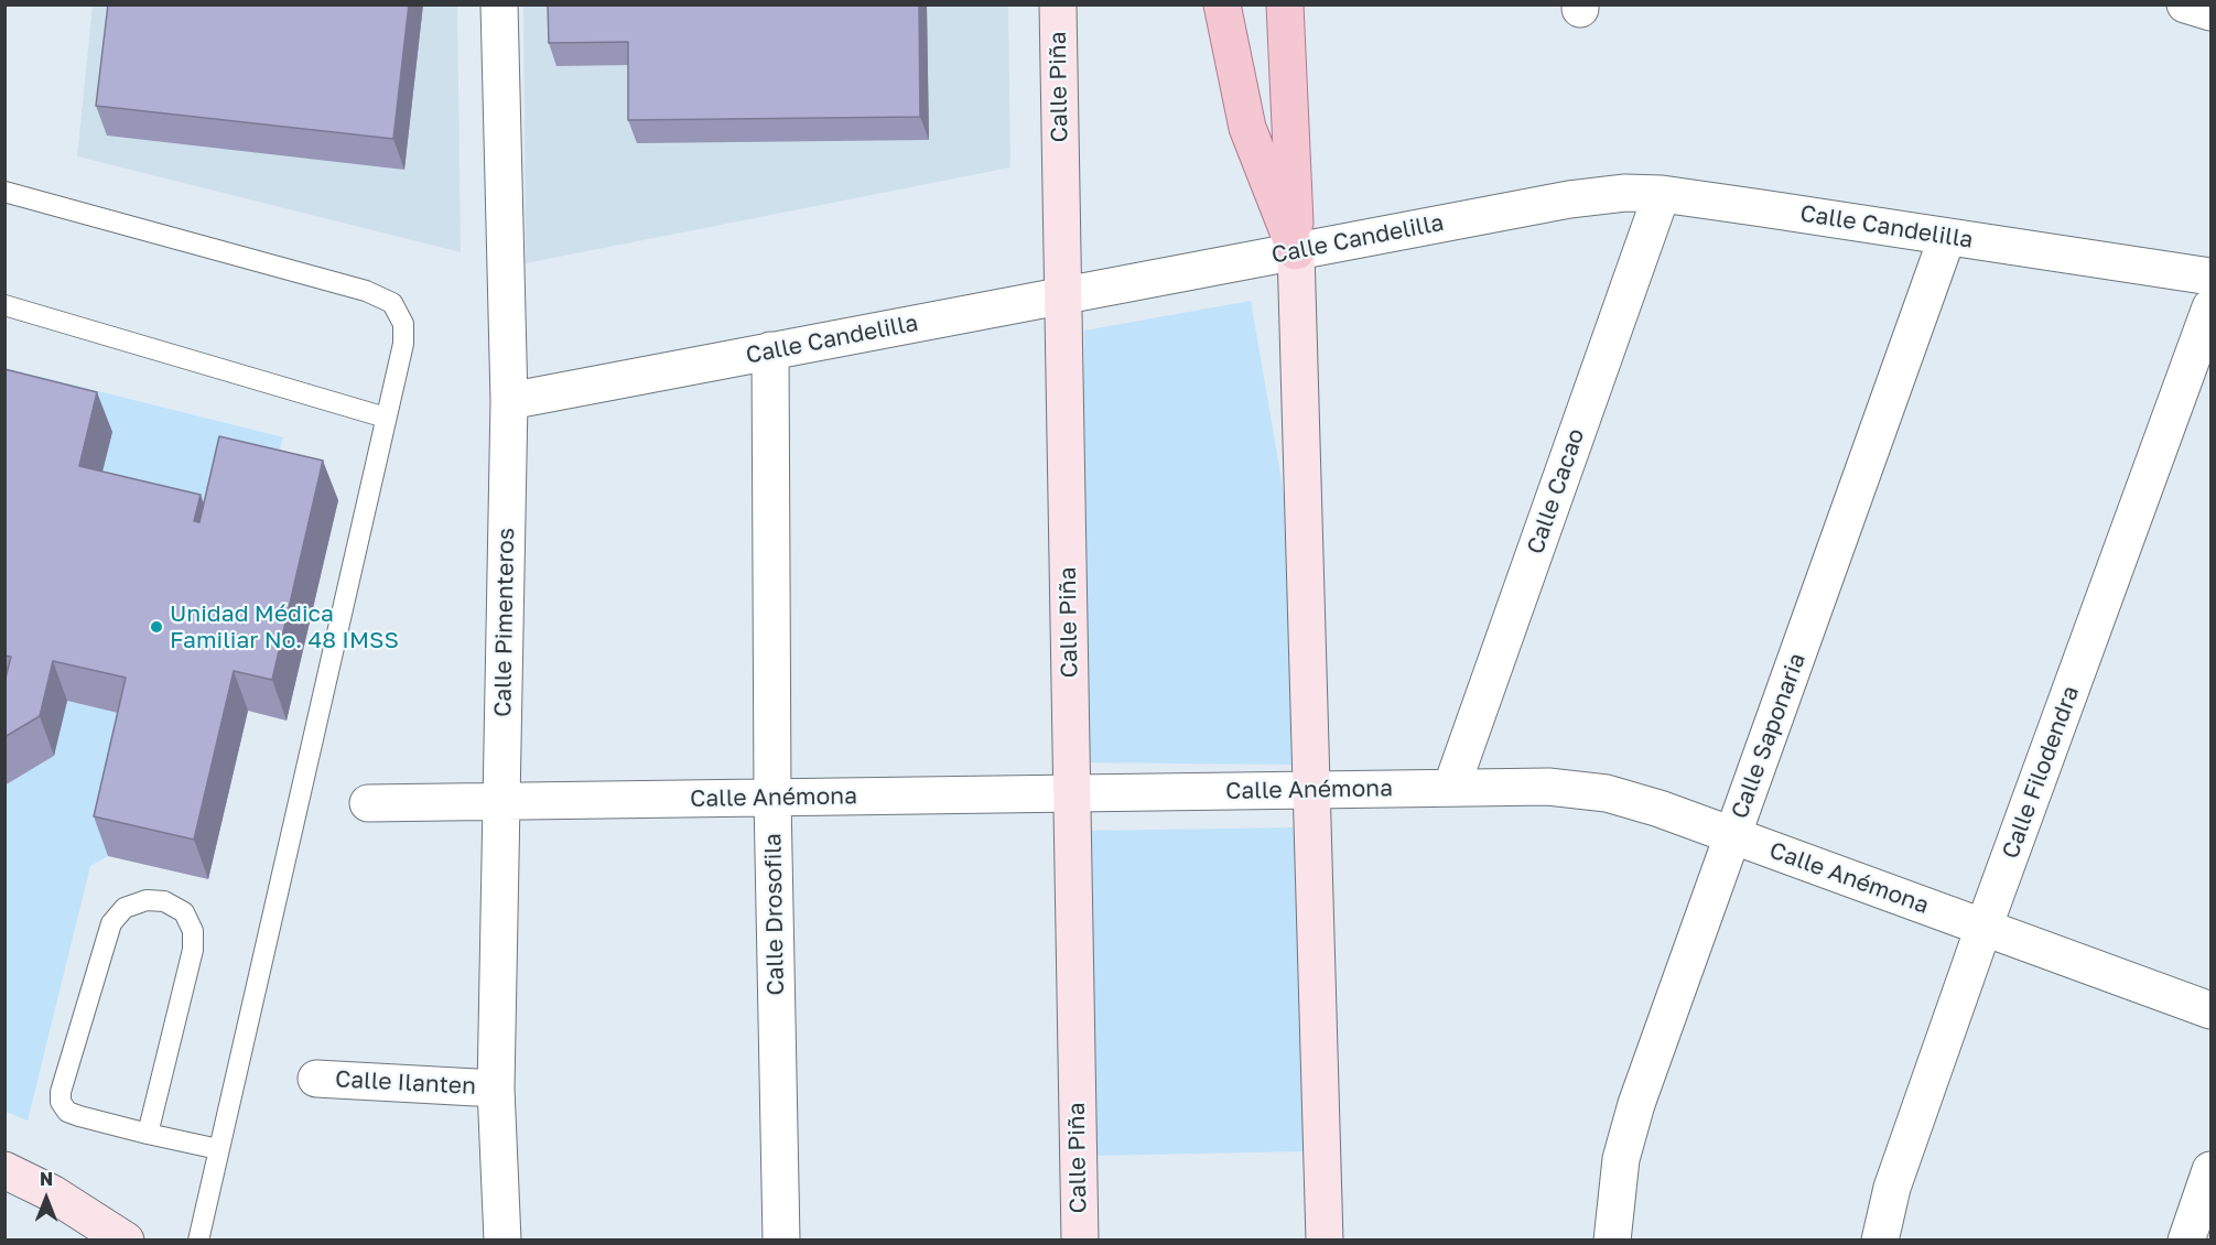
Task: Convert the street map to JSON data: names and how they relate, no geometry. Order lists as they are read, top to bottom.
{
  "streets": {
    "main road": ["Calle Piña"],
    "street": [
      "Calle Candelilla",
      "Calle Cacao",
      "Calle Pimenteros",
      "Calle Saponaria",
      "Calle Filodendra",
      "Calle Anémona",
      "Calle Drosofila",
      "Calle Ilanten"
    ]
  },
  "crossings": [
    ["Calle Piña", "Calle Candelilla"],
    ["Calle Piña", "Calle Anémona"],
    ["Calle Candelilla", "Calle Cacao"],
    ["Calle Candelilla", "Calle Pimenteros"],
    ["Calle Candelilla", "Calle Saponaria"],
    ["Calle Candelilla", "Calle Drosofila"],
    ["Calle Cacao", "Calle Anémona"],
    ["Calle Pimenteros", "Calle Anémona"],
    ["Calle Pimenteros", "Calle Ilanten"],
    ["Calle Saponaria", "Calle Anémona"],
    ["Calle Filodendra", "Calle Anémona"],
    ["Calle Anémona", "Calle Drosofila"]
  ],
  "places": ["Unidad Médica Familiar No. 48 IMSS"],
  "north": "top"
}
